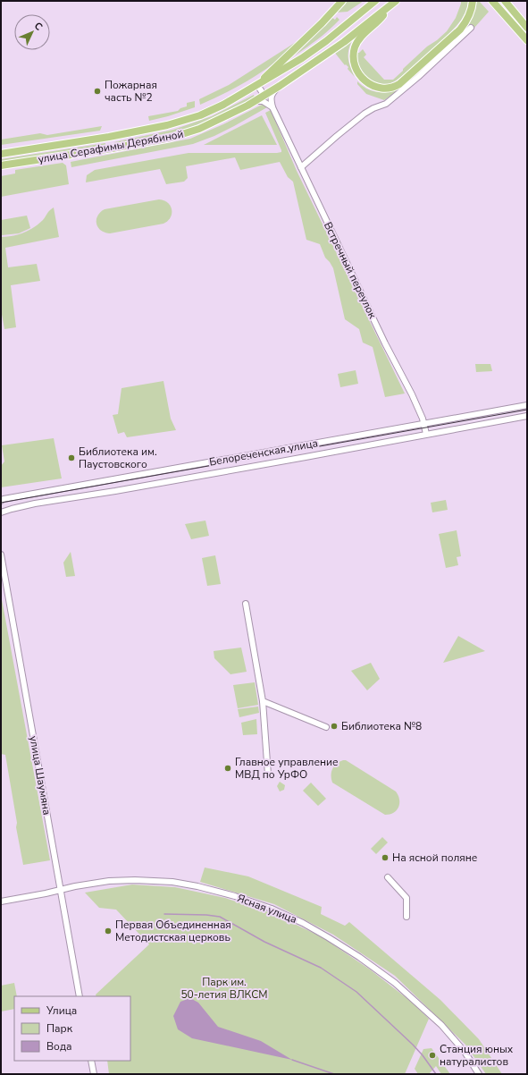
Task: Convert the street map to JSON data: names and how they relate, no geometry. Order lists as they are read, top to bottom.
{
  "streets": {
    "main road": ["улица Серафимы Дерябиной"],
    "street": [
      "Встречный переулок",
      "Белореченская улица",
      "улица Шаумяна",
      "Ясная улица"
    ]
  },
  "crossings": [
    ["Встречный переулок", "Белореченская улица"],
    ["улица Шаумяна", "Ясная улица"]
  ],
  "parks": ["Парк им. 50-летия ВЛКСМ"],
  "places": [
    "Пожарная часть №2",
    "Библиотека им. Паустовского",
    "Библиотека №8",
    "Главное управление МВД по УрФО",
    "На ясной поляне",
    "Первая Объединенная Методистская церковь",
    "Станция юных натуралистов"
  ],
  "legend": ["Улица", "Парк", "Вода"],
  "north": "top right"
}
